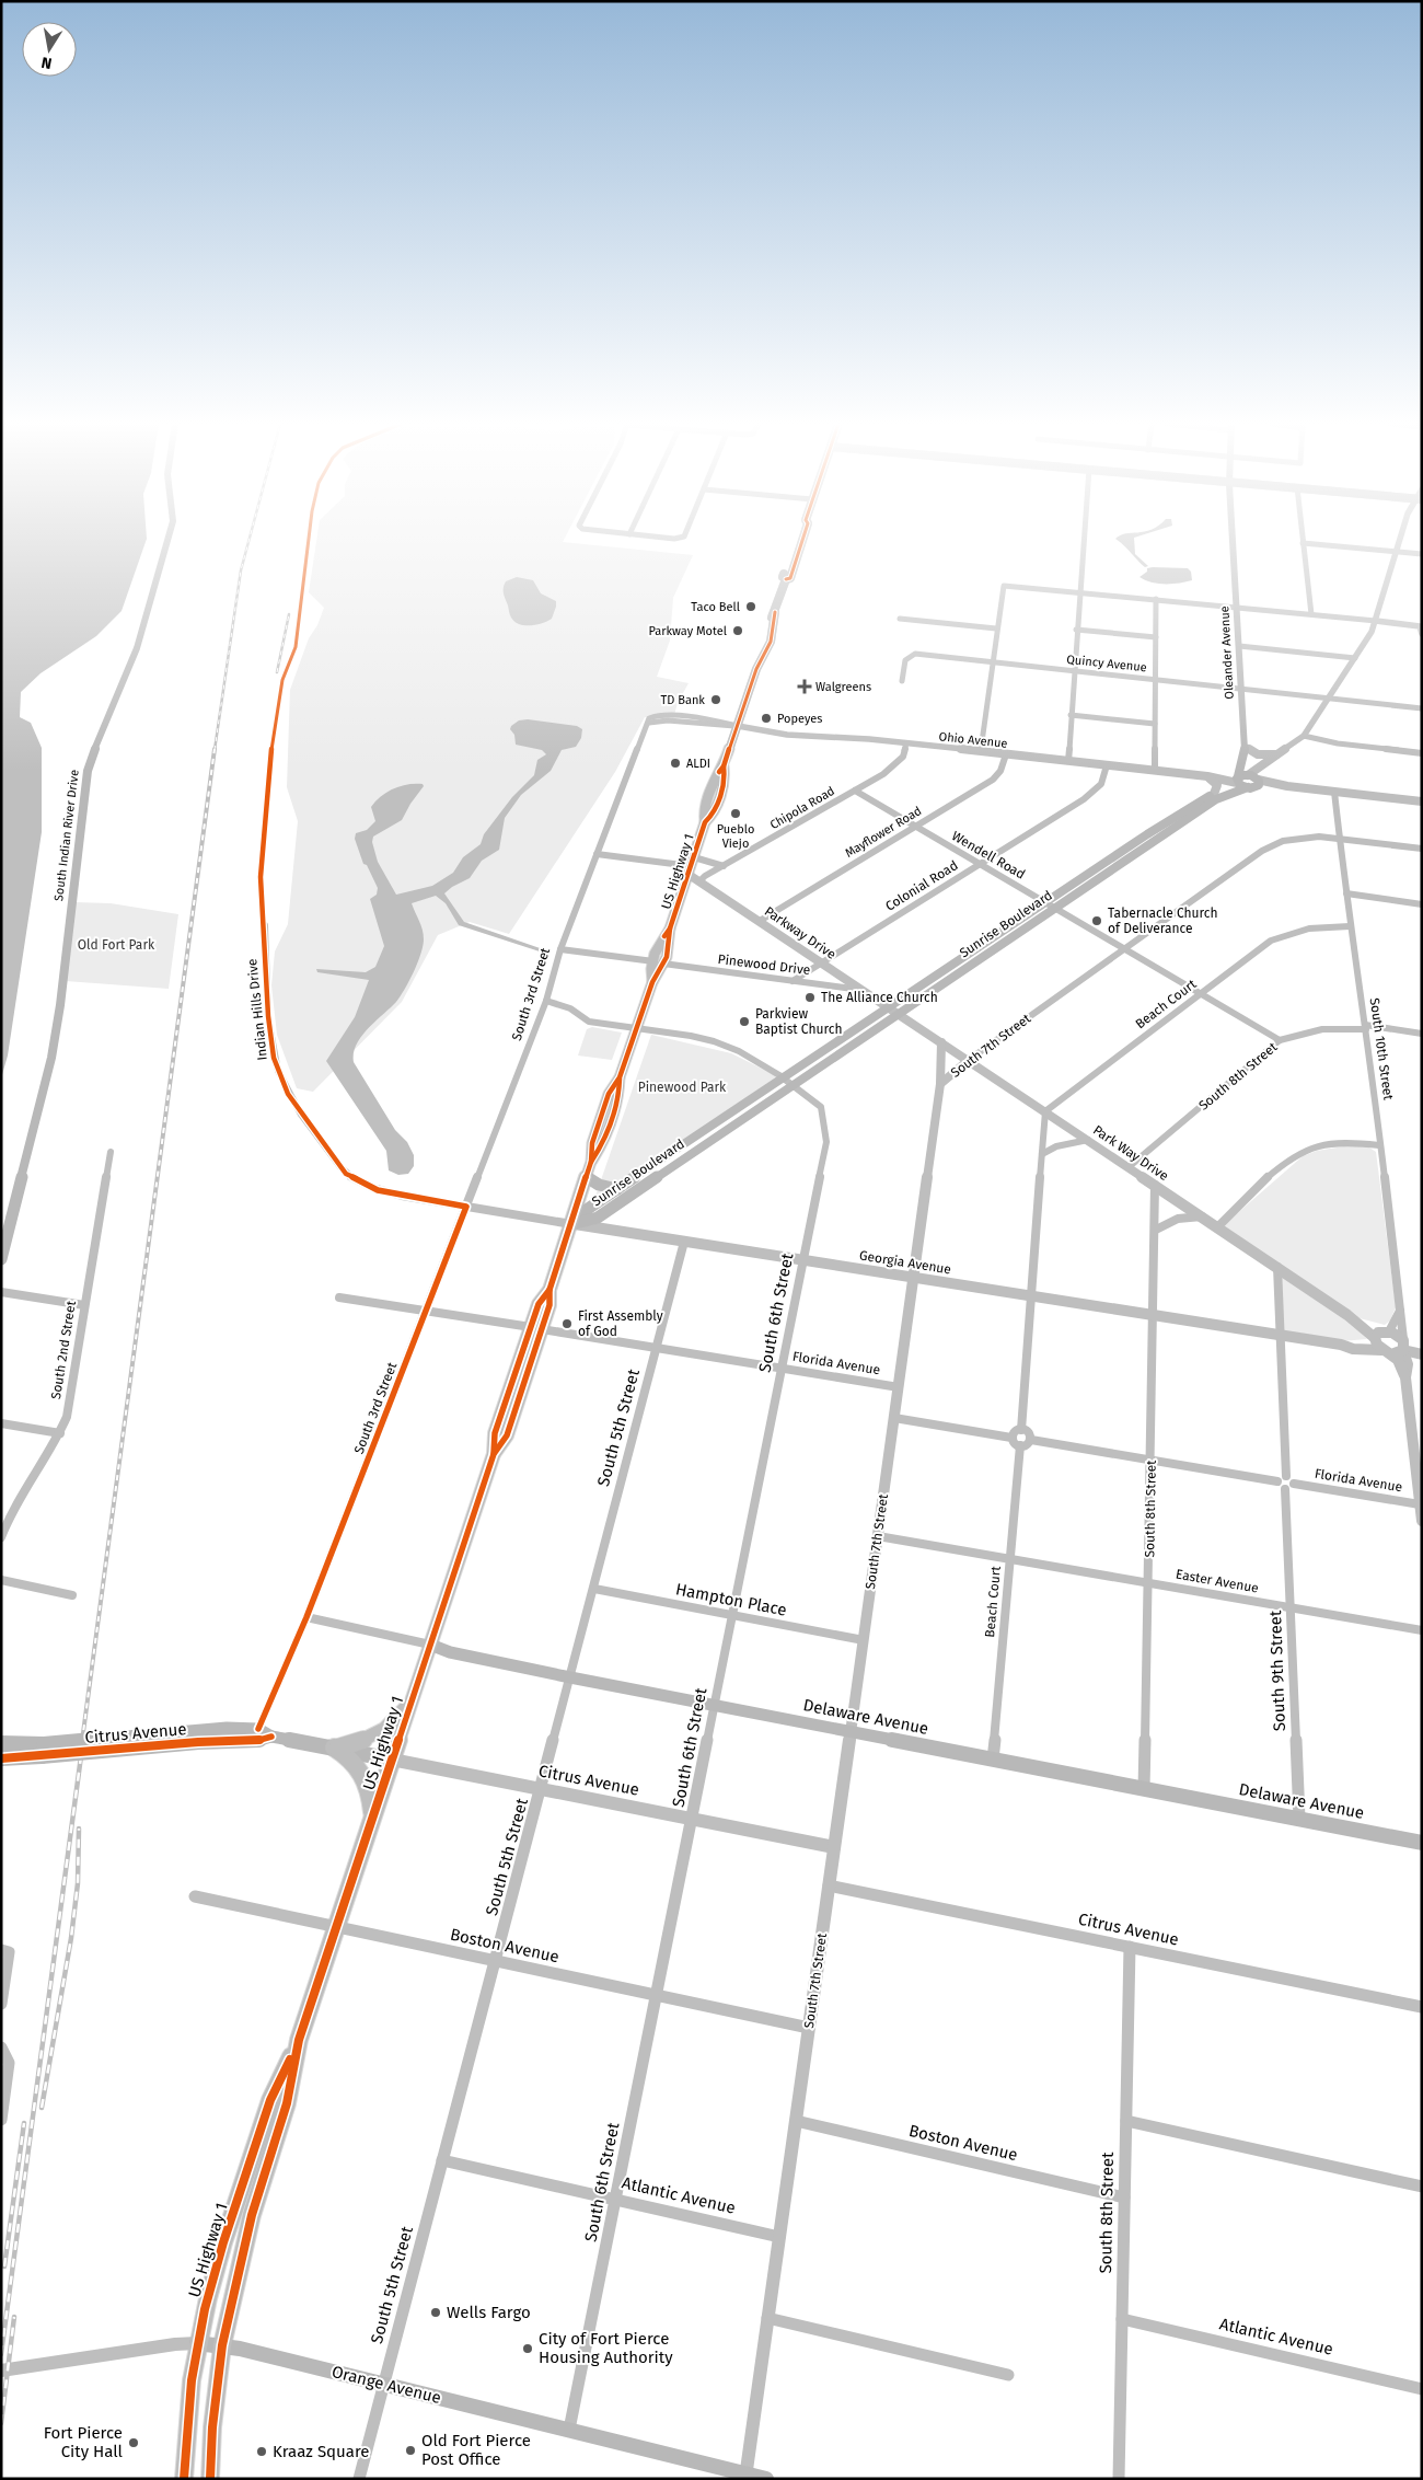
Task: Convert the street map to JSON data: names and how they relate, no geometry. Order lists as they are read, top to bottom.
{
  "streets": {
    "main road": [
      "Oleander Avenue",
      "South Indian River Drive",
      "US Highway 1",
      "Sunrise Boulevard",
      "Delaware Avenue",
      "Citrus Avenue",
      "Orange Avenue"
    ],
    "street": [
      "Quincy Avenue",
      "Ohio Avenue",
      "Chipola Road",
      "Mayflower Road",
      "Wendell Road",
      "Colonial Road",
      "Parkway Drive",
      "Pinewood Drive",
      "South 3rd Street",
      "Beach Court",
      "Indian Hills Drive",
      "South 7th Street",
      "South 10th Street",
      "South 8th Street",
      "Park Way Drive",
      "Georgia Avenue",
      "South 6th Street",
      "South 2nd Street",
      "Florida Avenue",
      "South 5th Street",
      "Easter Avenue",
      "Hampton Place",
      "South 9th Street",
      "Boston Avenue",
      "Atlantic Avenue"
    ]
  },
  "crossings": [
    ["Oleander Avenue", "Quincy Avenue"],
    ["Oleander Avenue", "Ohio Avenue"],
    ["Oleander Avenue", "Sunrise Boulevard"],
    ["Quincy Avenue", "Sunrise Boulevard"],
    ["Ohio Avenue", "Chipola Road"],
    ["Ohio Avenue", "Mayflower Road"],
    ["Ohio Avenue", "US Highway 1"],
    ["Ohio Avenue", "Colonial Road"],
    ["Ohio Avenue", "Sunrise Boulevard"],
    ["Ohio Avenue", "South 3rd Street"],
    ["Chipola Road", "Wendell Road"],
    ["Chipola Road", "Parkway Drive"],
    ["Mayflower Road", "Wendell Road"],
    ["Mayflower Road", "Parkway Drive"],
    ["Wendell Road", "Colonial Road"],
    ["Wendell Road", "Sunrise Boulevard"],
    ["Wendell Road", "Beach Court"],
    ["Wendell Road", "South 7th Street"],
    ["Wendell Road", "South 8th Street"],
    ["US Highway 1", "Sunrise Boulevard"],
    ["US Highway 1", "Parkway Drive"],
    ["US Highway 1", "Pinewood Drive"],
    ["US Highway 1", "Georgia Avenue"],
    ["US Highway 1", "South 6th Street"],
    ["US Highway 1", "Florida Avenue"],
    ["US Highway 1", "Delaware Avenue"],
    ["US Highway 1", "Citrus Avenue"],
    ["US Highway 1", "Boston Avenue"],
    ["US Highway 1", "Orange Avenue"],
    ["Colonial Road", "Parkway Drive"],
    ["Colonial Road", "Pinewood Drive"],
    ["Sunrise Boulevard", "Parkway Drive"],
    ["Sunrise Boulevard", "Park Way Drive"],
    ["Sunrise Boulevard", "Georgia Avenue"],
    ["Sunrise Boulevard", "South 6th Street"],
    ["Parkway Drive", "Pinewood Drive"],
    ["Parkway Drive", "South 3rd Street"],
    ["Parkway Drive", "Park Way Drive"],
    ["Pinewood Drive", "South 3rd Street"],
    ["South 3rd Street", "Indian Hills Drive"],
    ["South 3rd Street", "Georgia Avenue"],
    ["South 3rd Street", "South 6th Street"],
    ["South 3rd Street", "Florida Avenue"],
    ["South 3rd Street", "Delaware Avenue"],
    ["Beach Court", "South 10th Street"],
    ["Beach Court", "Park Way Drive"],
    ["Beach Court", "Florida Avenue"],
    ["Beach Court", "Easter Avenue"],
    ["Beach Court", "Delaware Avenue"],
    ["Indian Hills Drive", "Georgia Avenue"],
    ["South 7th Street", "South 10th Street"],
    ["South 7th Street", "Park Way Drive"],
    ["South 7th Street", "Georgia Avenue"],
    ["South 7th Street", "Florida Avenue"],
    ["South 7th Street", "Easter Avenue"],
    ["South 7th Street", "Hampton Place"],
    ["South 7th Street", "Delaware Avenue"],
    ["South 7th Street", "Citrus Avenue"],
    ["South 7th Street", "Boston Avenue"],
    ["South 7th Street", "Atlantic Avenue"],
    ["South 7th Street", "Orange Avenue"],
    ["South 10th Street", "South 8th Street"],
    ["South 10th Street", "Park Way Drive"],
    ["South 10th Street", "Georgia Avenue"],
    ["South 10th Street", "Florida Avenue"],
    ["South 8th Street", "Park Way Drive"],
    ["South 8th Street", "Georgia Avenue"],
    ["South 8th Street", "Florida Avenue"],
    ["South 8th Street", "Easter Avenue"],
    ["South 8th Street", "Delaware Avenue"],
    ["South 8th Street", "Citrus Avenue"],
    ["South 8th Street", "Boston Avenue"],
    ["South 8th Street", "Atlantic Avenue"],
    ["Park Way Drive", "Georgia Avenue"],
    ["Park Way Drive", "South 9th Street"],
    ["Georgia Avenue", "South 6th Street"],
    ["Georgia Avenue", "South 5th Street"],
    ["Georgia Avenue", "South 9th Street"],
    ["South 6th Street", "Florida Avenue"],
    ["South 6th Street", "Hampton Place"],
    ["South 6th Street", "Delaware Avenue"],
    ["South 6th Street", "Citrus Avenue"],
    ["South 6th Street", "Boston Avenue"],
    ["South 6th Street", "Atlantic Avenue"],
    ["South 6th Street", "Orange Avenue"],
    ["Florida Avenue", "South 5th Street"],
    ["Florida Avenue", "South 9th Street"],
    ["South 5th Street", "Hampton Place"],
    ["South 5th Street", "Delaware Avenue"],
    ["South 5th Street", "Citrus Avenue"],
    ["South 5th Street", "Boston Avenue"],
    ["South 5th Street", "Atlantic Avenue"],
    ["South 5th Street", "Orange Avenue"],
    ["Easter Avenue", "South 9th Street"],
    ["South 9th Street", "Delaware Avenue"]
  ],
  "parks": ["Old Fort Park", "Pinewood Park"],
  "places": {
    "other": [
      "Taco Bell",
      "Parkway Motel",
      "TD Bank",
      "Popeyes",
      "ALDI",
      "Pueblo Viejo",
      "Tabernacle Church of Deliverance",
      "The Alliance Church",
      "Parkview Baptist Church",
      "First Assembly of God",
      "Wells Fargo",
      "City of Fort Pierce Housing Authority",
      "Fort Pierce City Hall",
      "Old Fort Pierce Post Office",
      "Kraaz Square"
    ],
    "health": ["Walgreens"]
  },
  "north": "bottom"
}
